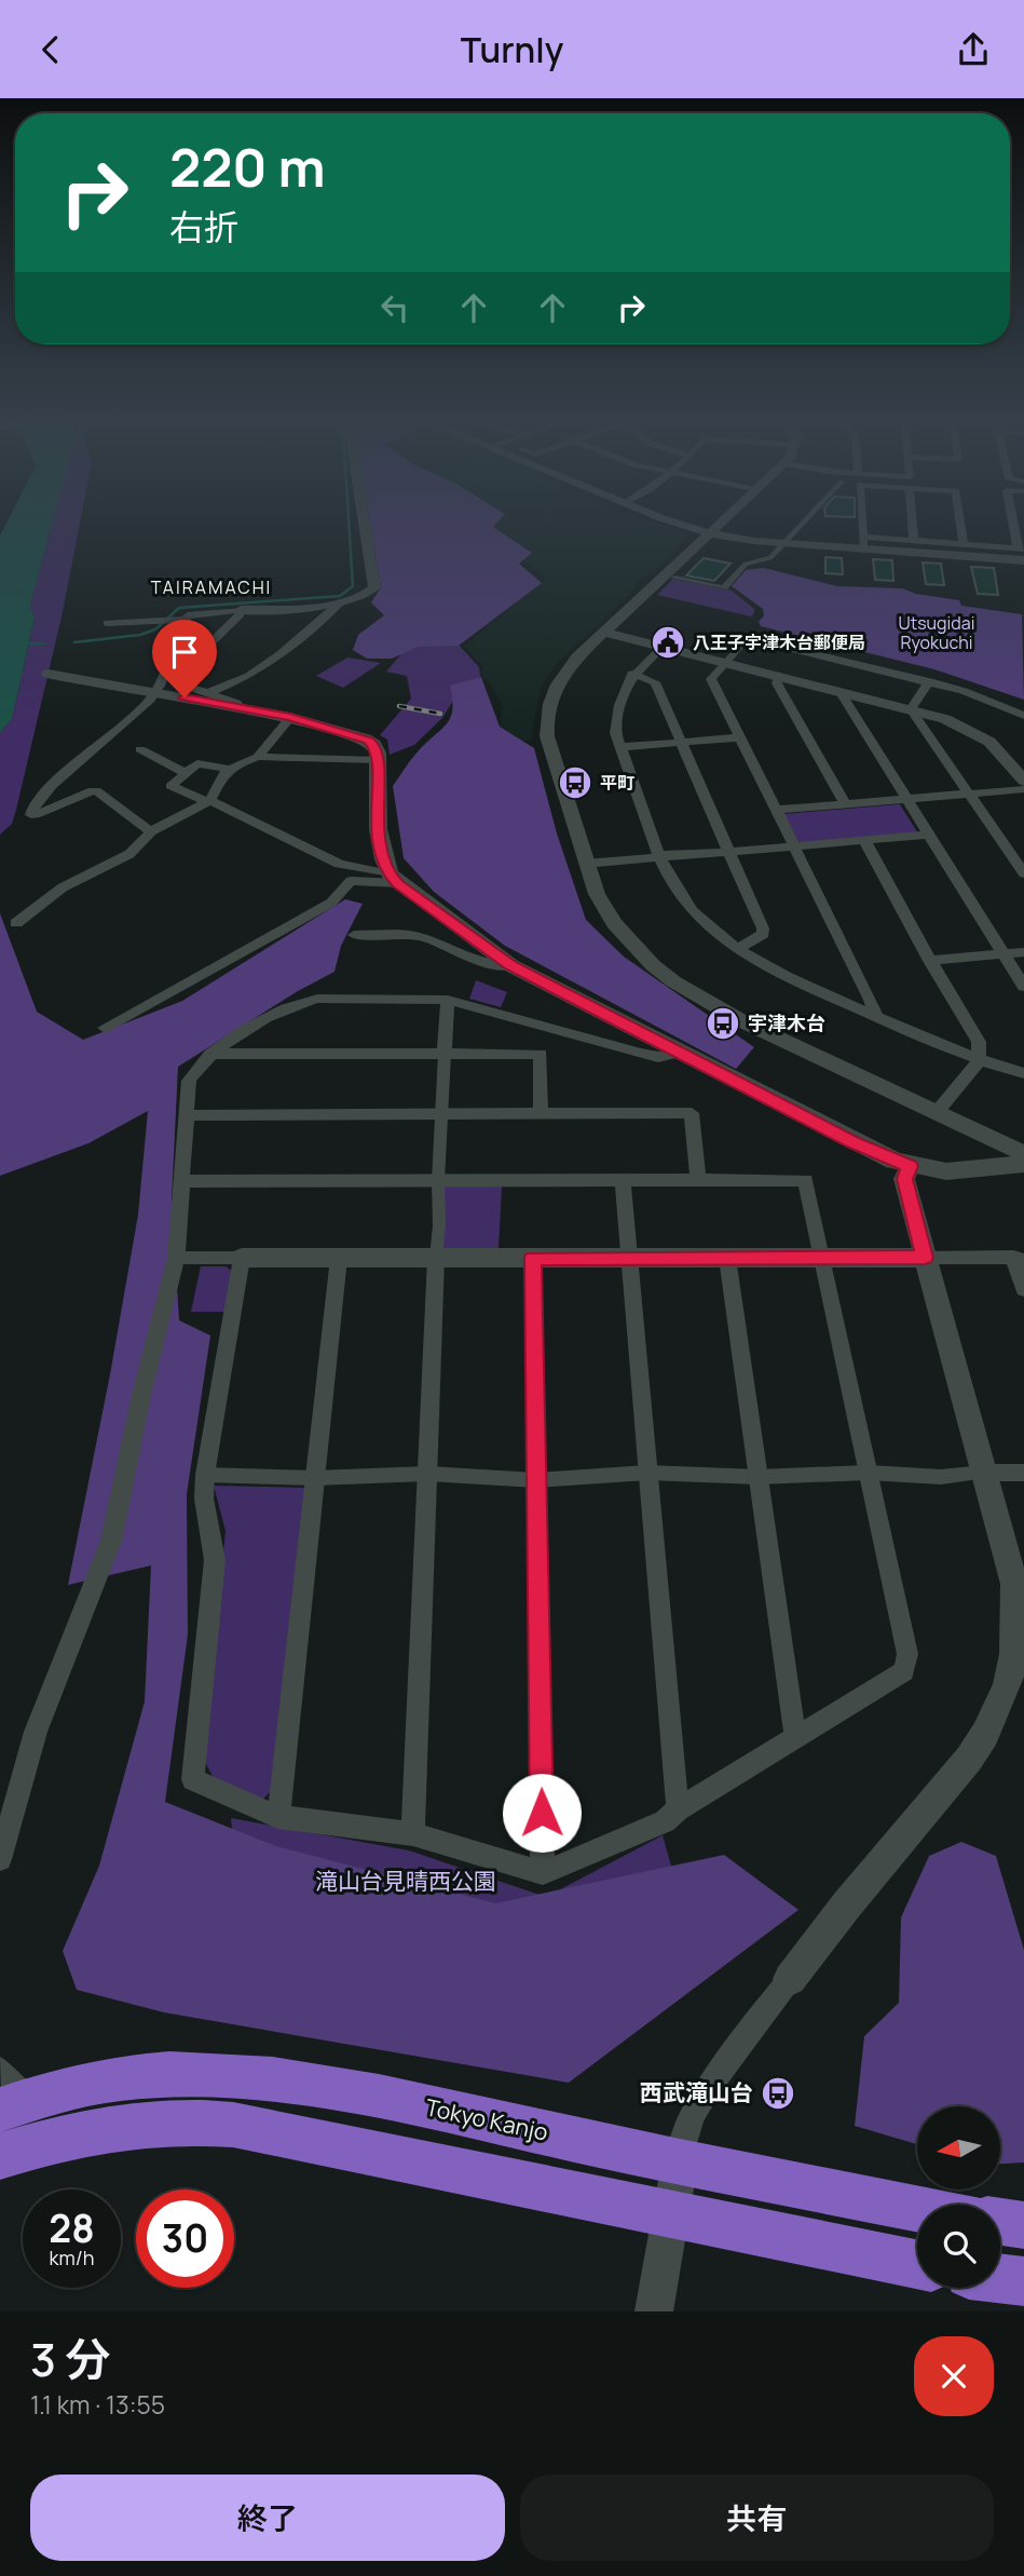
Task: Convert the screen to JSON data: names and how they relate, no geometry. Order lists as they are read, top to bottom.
{
  "streets": {
    "highway": ["Tokyo Kanjo"]
  },
  "districts": ["TAIRAMACHI"],
  "parks": ["Utsugidai Ryokuchi", "滝山台見晴西公園"],
  "places": {
    "public building": ["八王子宇津木台郵便局"],
    "bus stop": ["平町", "宇津木台", "西武滝山台"]
  },
  "north": "left",
  "page": {
    "header": "Turnly",
    "turn": ["220 m", "右折"],
    "speed": "28 km/h",
    "limit": "30",
    "heading": ["3 分", "1.1 km · 13:55"],
    "buttons": ["終了", "共有"]
  }
}
